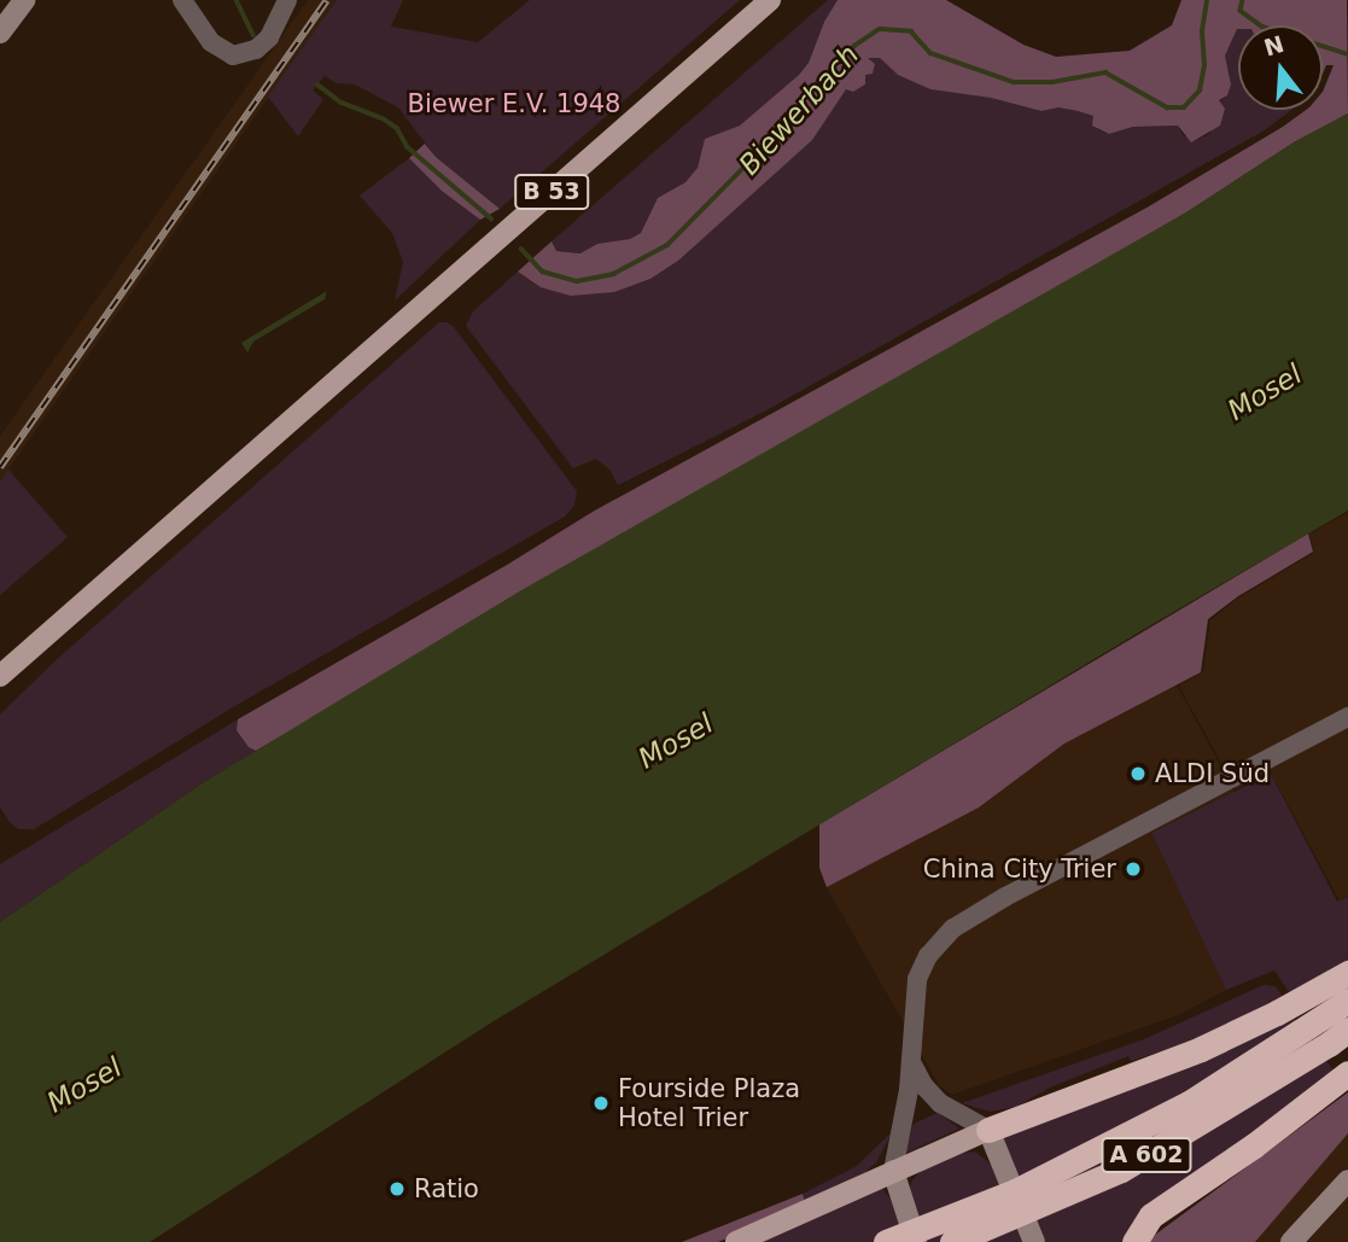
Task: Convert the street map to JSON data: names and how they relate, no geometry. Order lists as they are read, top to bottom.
{
  "streets": {
    "highway": ["A 602"],
    "main road": ["B 53"]
  },
  "water": ["Biewerbach", "Mosel"],
  "parks": ["Biewer E.V. 1948"],
  "places": [
    "ALDI Süd",
    "China City Trier",
    "Fourside Plaza Hotel Trier",
    "Ratio"
  ],
  "north": "top"
}
